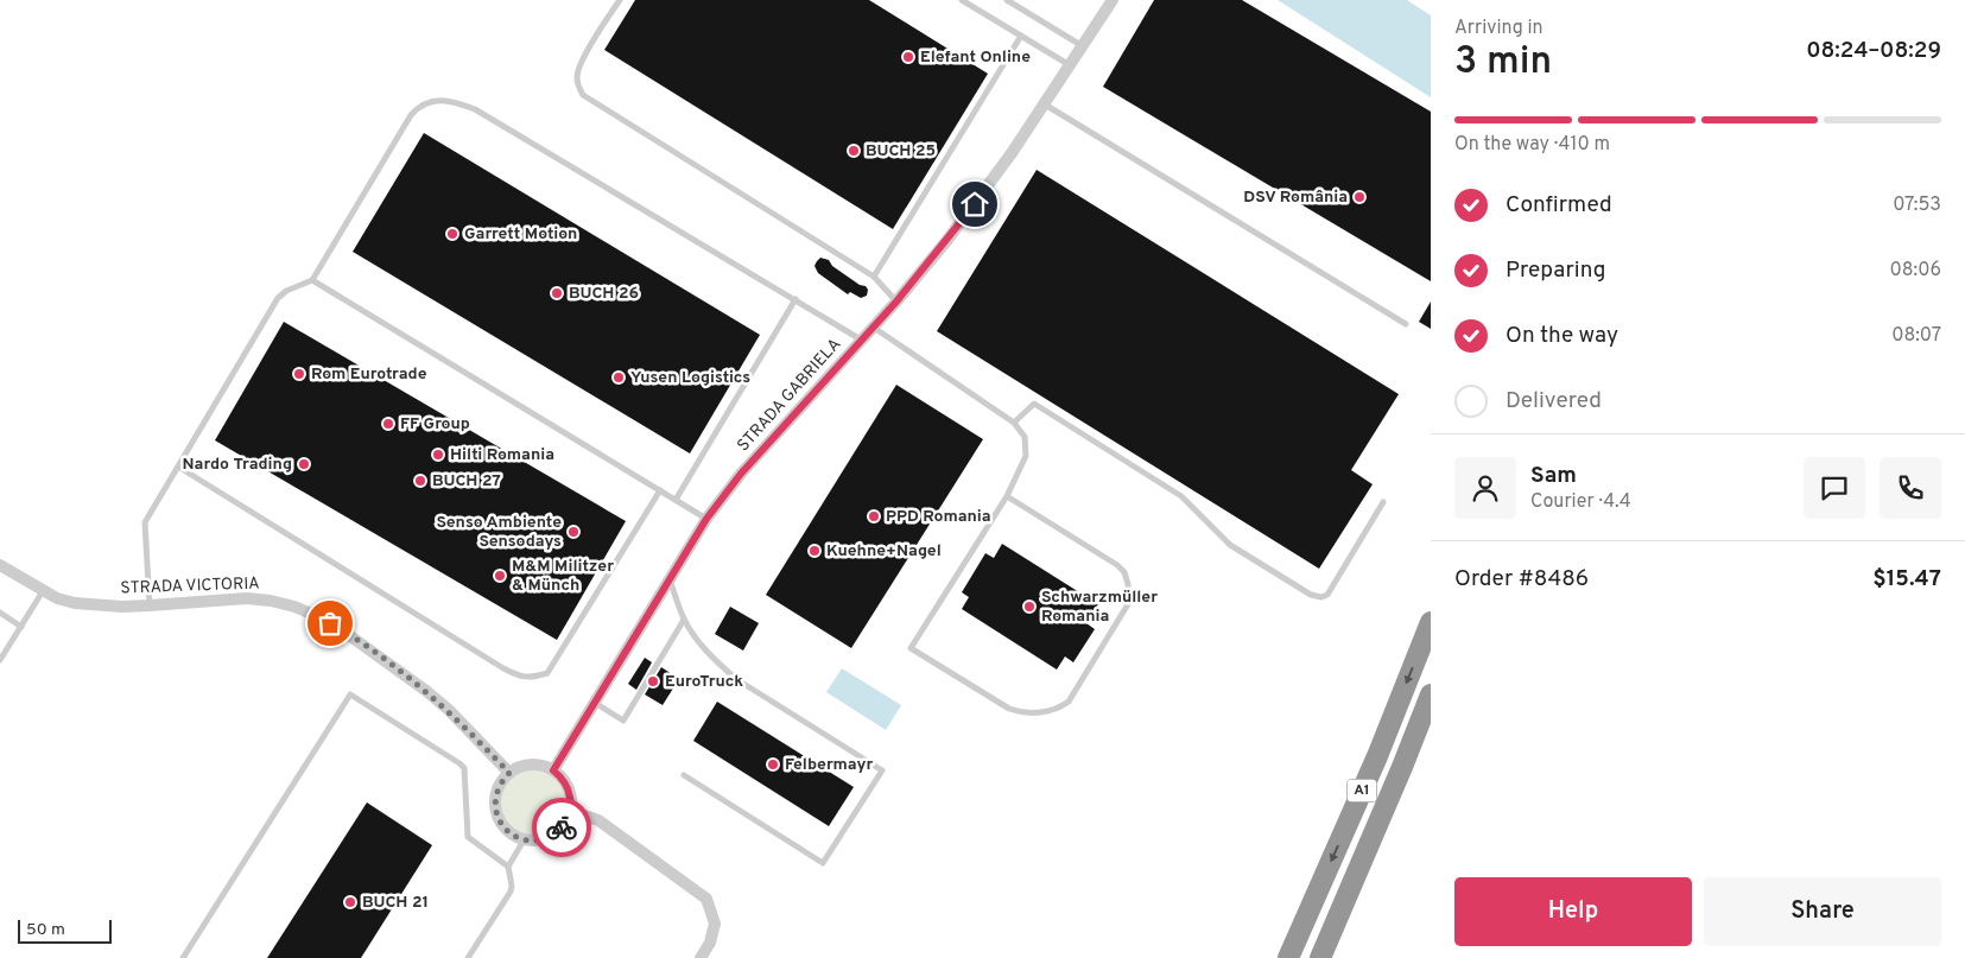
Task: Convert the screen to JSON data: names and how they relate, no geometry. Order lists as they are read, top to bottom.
{
  "streets": {
    "highway": ["A1"],
    "street": ["STRADA GABRIELA", "STRADA VICTORIA"]
  },
  "crossings": [
    ["STRADA GABRIELA", "STRADA VICTORIA"]
  ],
  "places": [
    "Elefant Online",
    "BUCH 25",
    "DSV România",
    "Garrett Motion",
    "BUCH 26",
    "Rom Eurotrade",
    "Yusen Logistics",
    "FF Group",
    "Hilti Romania",
    "Nardo Trading",
    "BUCH 27",
    "PPD Romania",
    "Senso Ambiente Sensodays",
    "Kuehne+Nagel",
    "M&M Militzer & Münch",
    "Schwarzmüller Romania",
    "EuroTruck",
    "Felbermayr",
    "BUCH 21"
  ],
  "scale_bar": "50 m",
  "page": {
    "heading": ["3 min", "Arriving in", "08:24–08:29"],
    "panel": [
      "Sam",
      "Courier · 4.4",
      "Order #8486",
      "$15.47"
    ],
    "bar": "On the way · 410 m",
    "list": [
      ["Confirmed", "07:53"],
      ["Preparing", "08:06"],
      ["On the way", "08:07"],
      "Delivered"
    ],
    "buttons": ["Help", "Share"],
    "scale": "50 m"
  }
}
